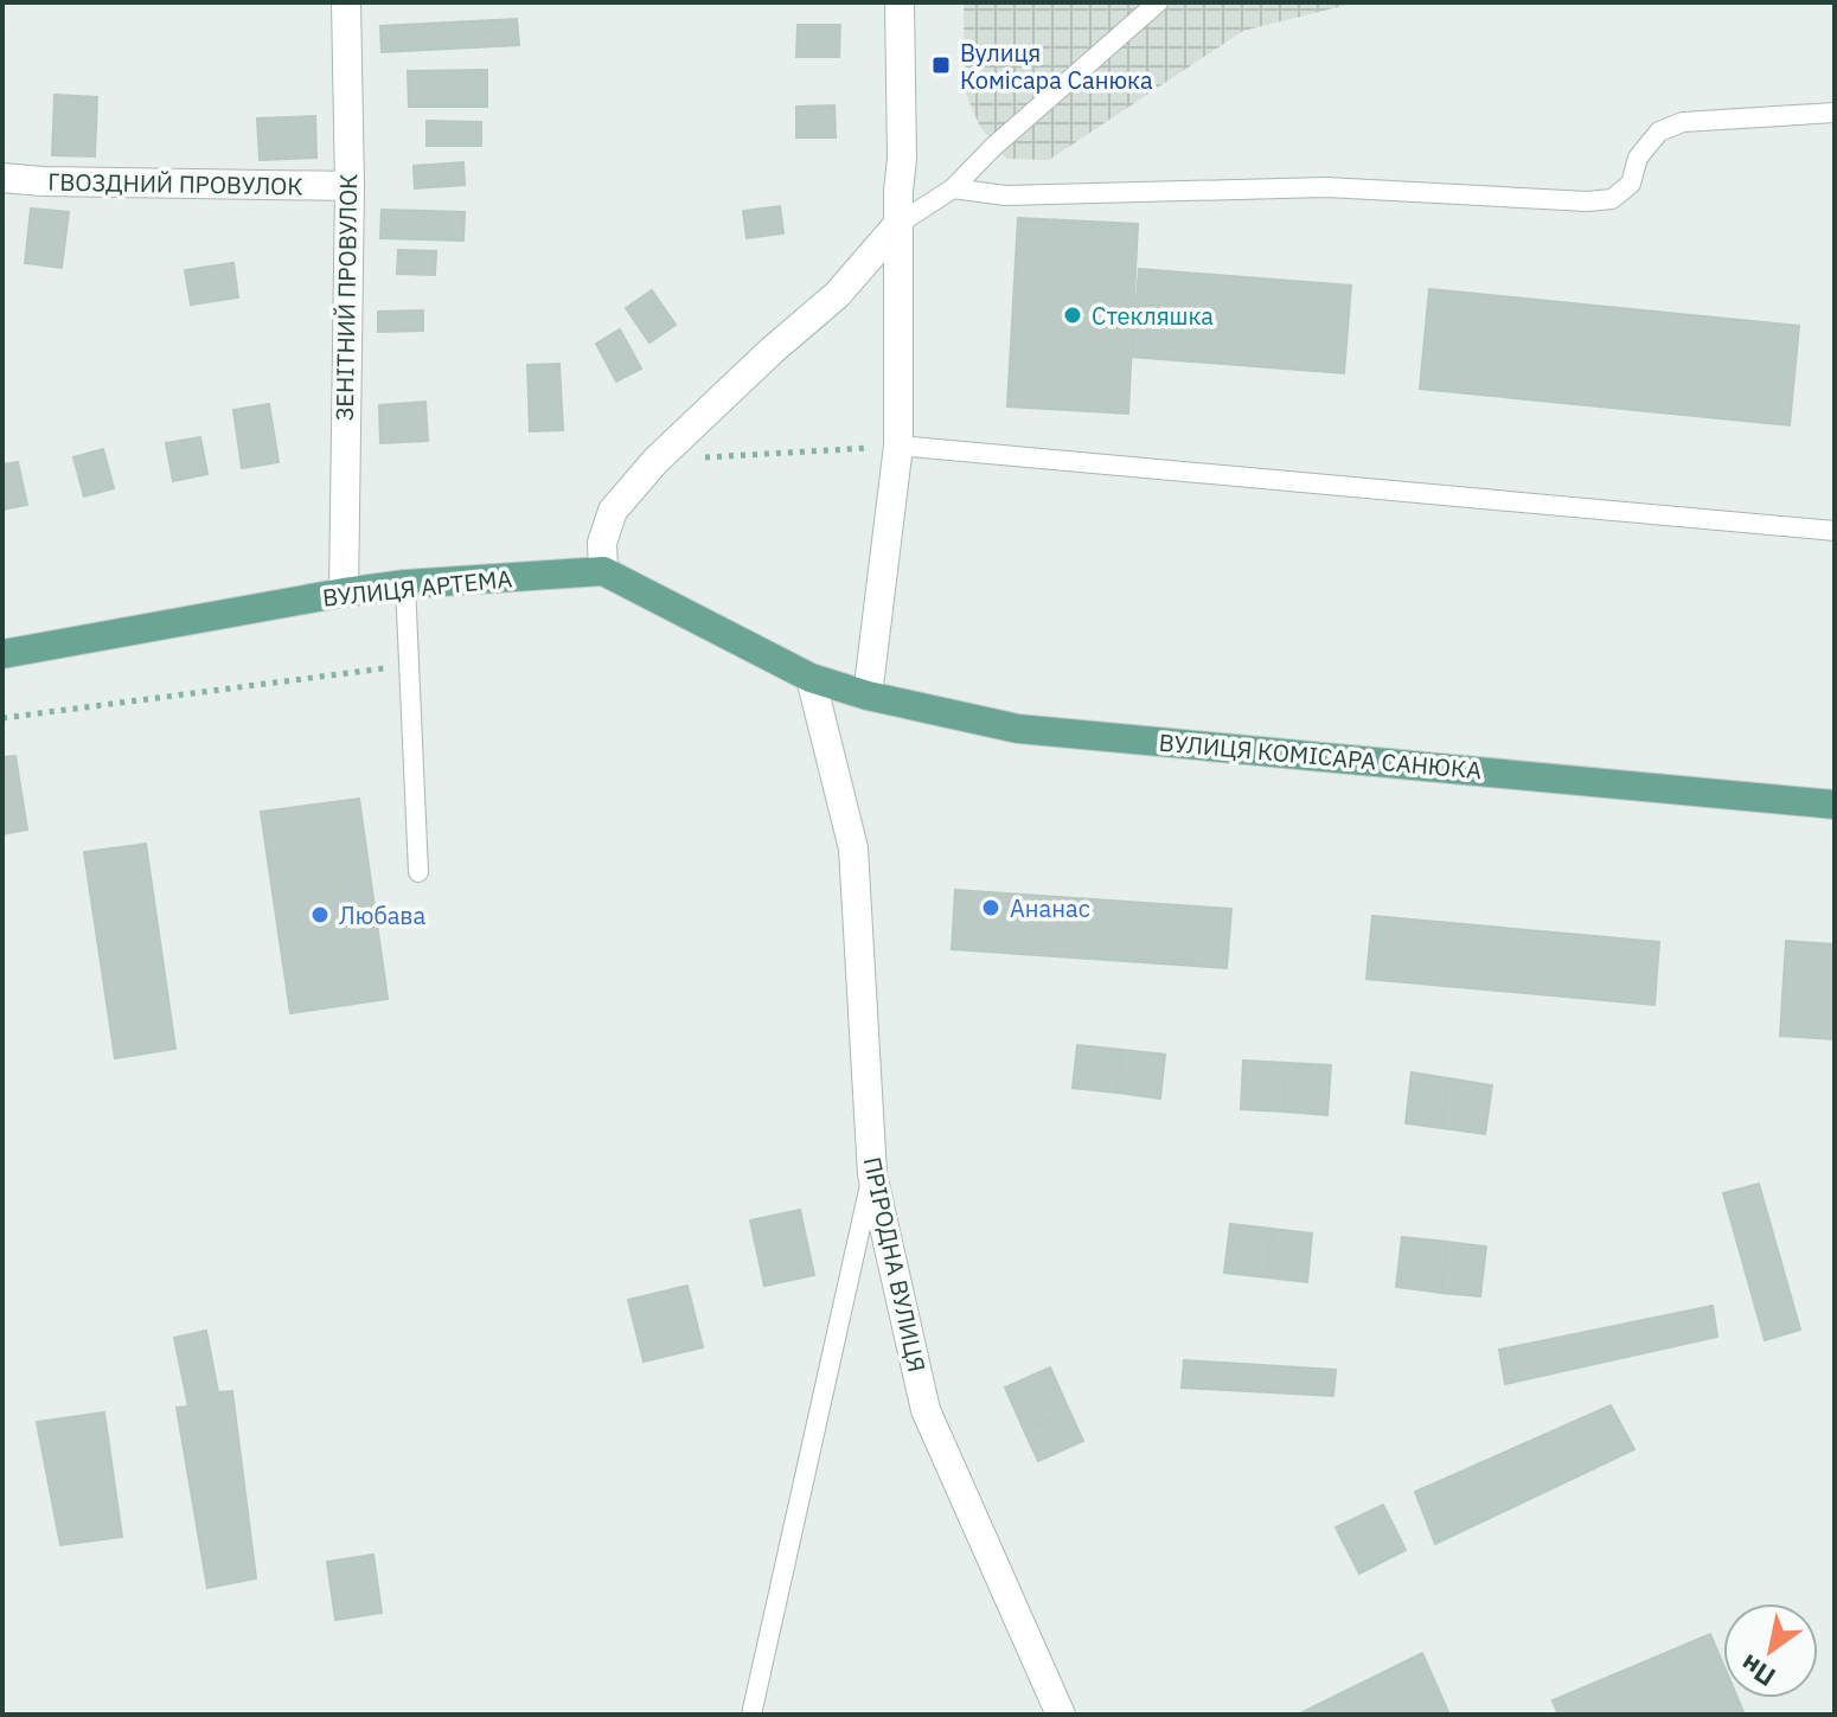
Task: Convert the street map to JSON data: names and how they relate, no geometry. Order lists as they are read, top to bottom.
{
  "streets": {
    "main road": ["ВУЛИЦЯ АРТЕМА", "ВУЛИЦЯ КОМІСАРА САНЮКА"],
    "street": ["ГВОЗДНИЙ ПРОВУЛОК", "ЗЕНІТНИЙ ПРОВУЛОК", "ПРІРОДНА ВУЛИЦЯ"]
  },
  "crossings": [
    ["ГВОЗДНИЙ ПРОВУЛОК", "ЗЕНІТНИЙ ПРОВУЛОК"],
    ["ЗЕНІТНИЙ ПРОВУЛОК", "ВУЛИЦЯ АРТЕМА"],
    ["ВУЛИЦЯ КОМІСАРА САНЮКА", "ПРІРОДНА ВУЛИЦЯ"]
  ],
  "places": {
    "transit": ["Вулиця Комісара Санюка"],
    "other": ["Стекляшка", "Ананас", "Любава"]
  },
  "north": "bottom left"
}
